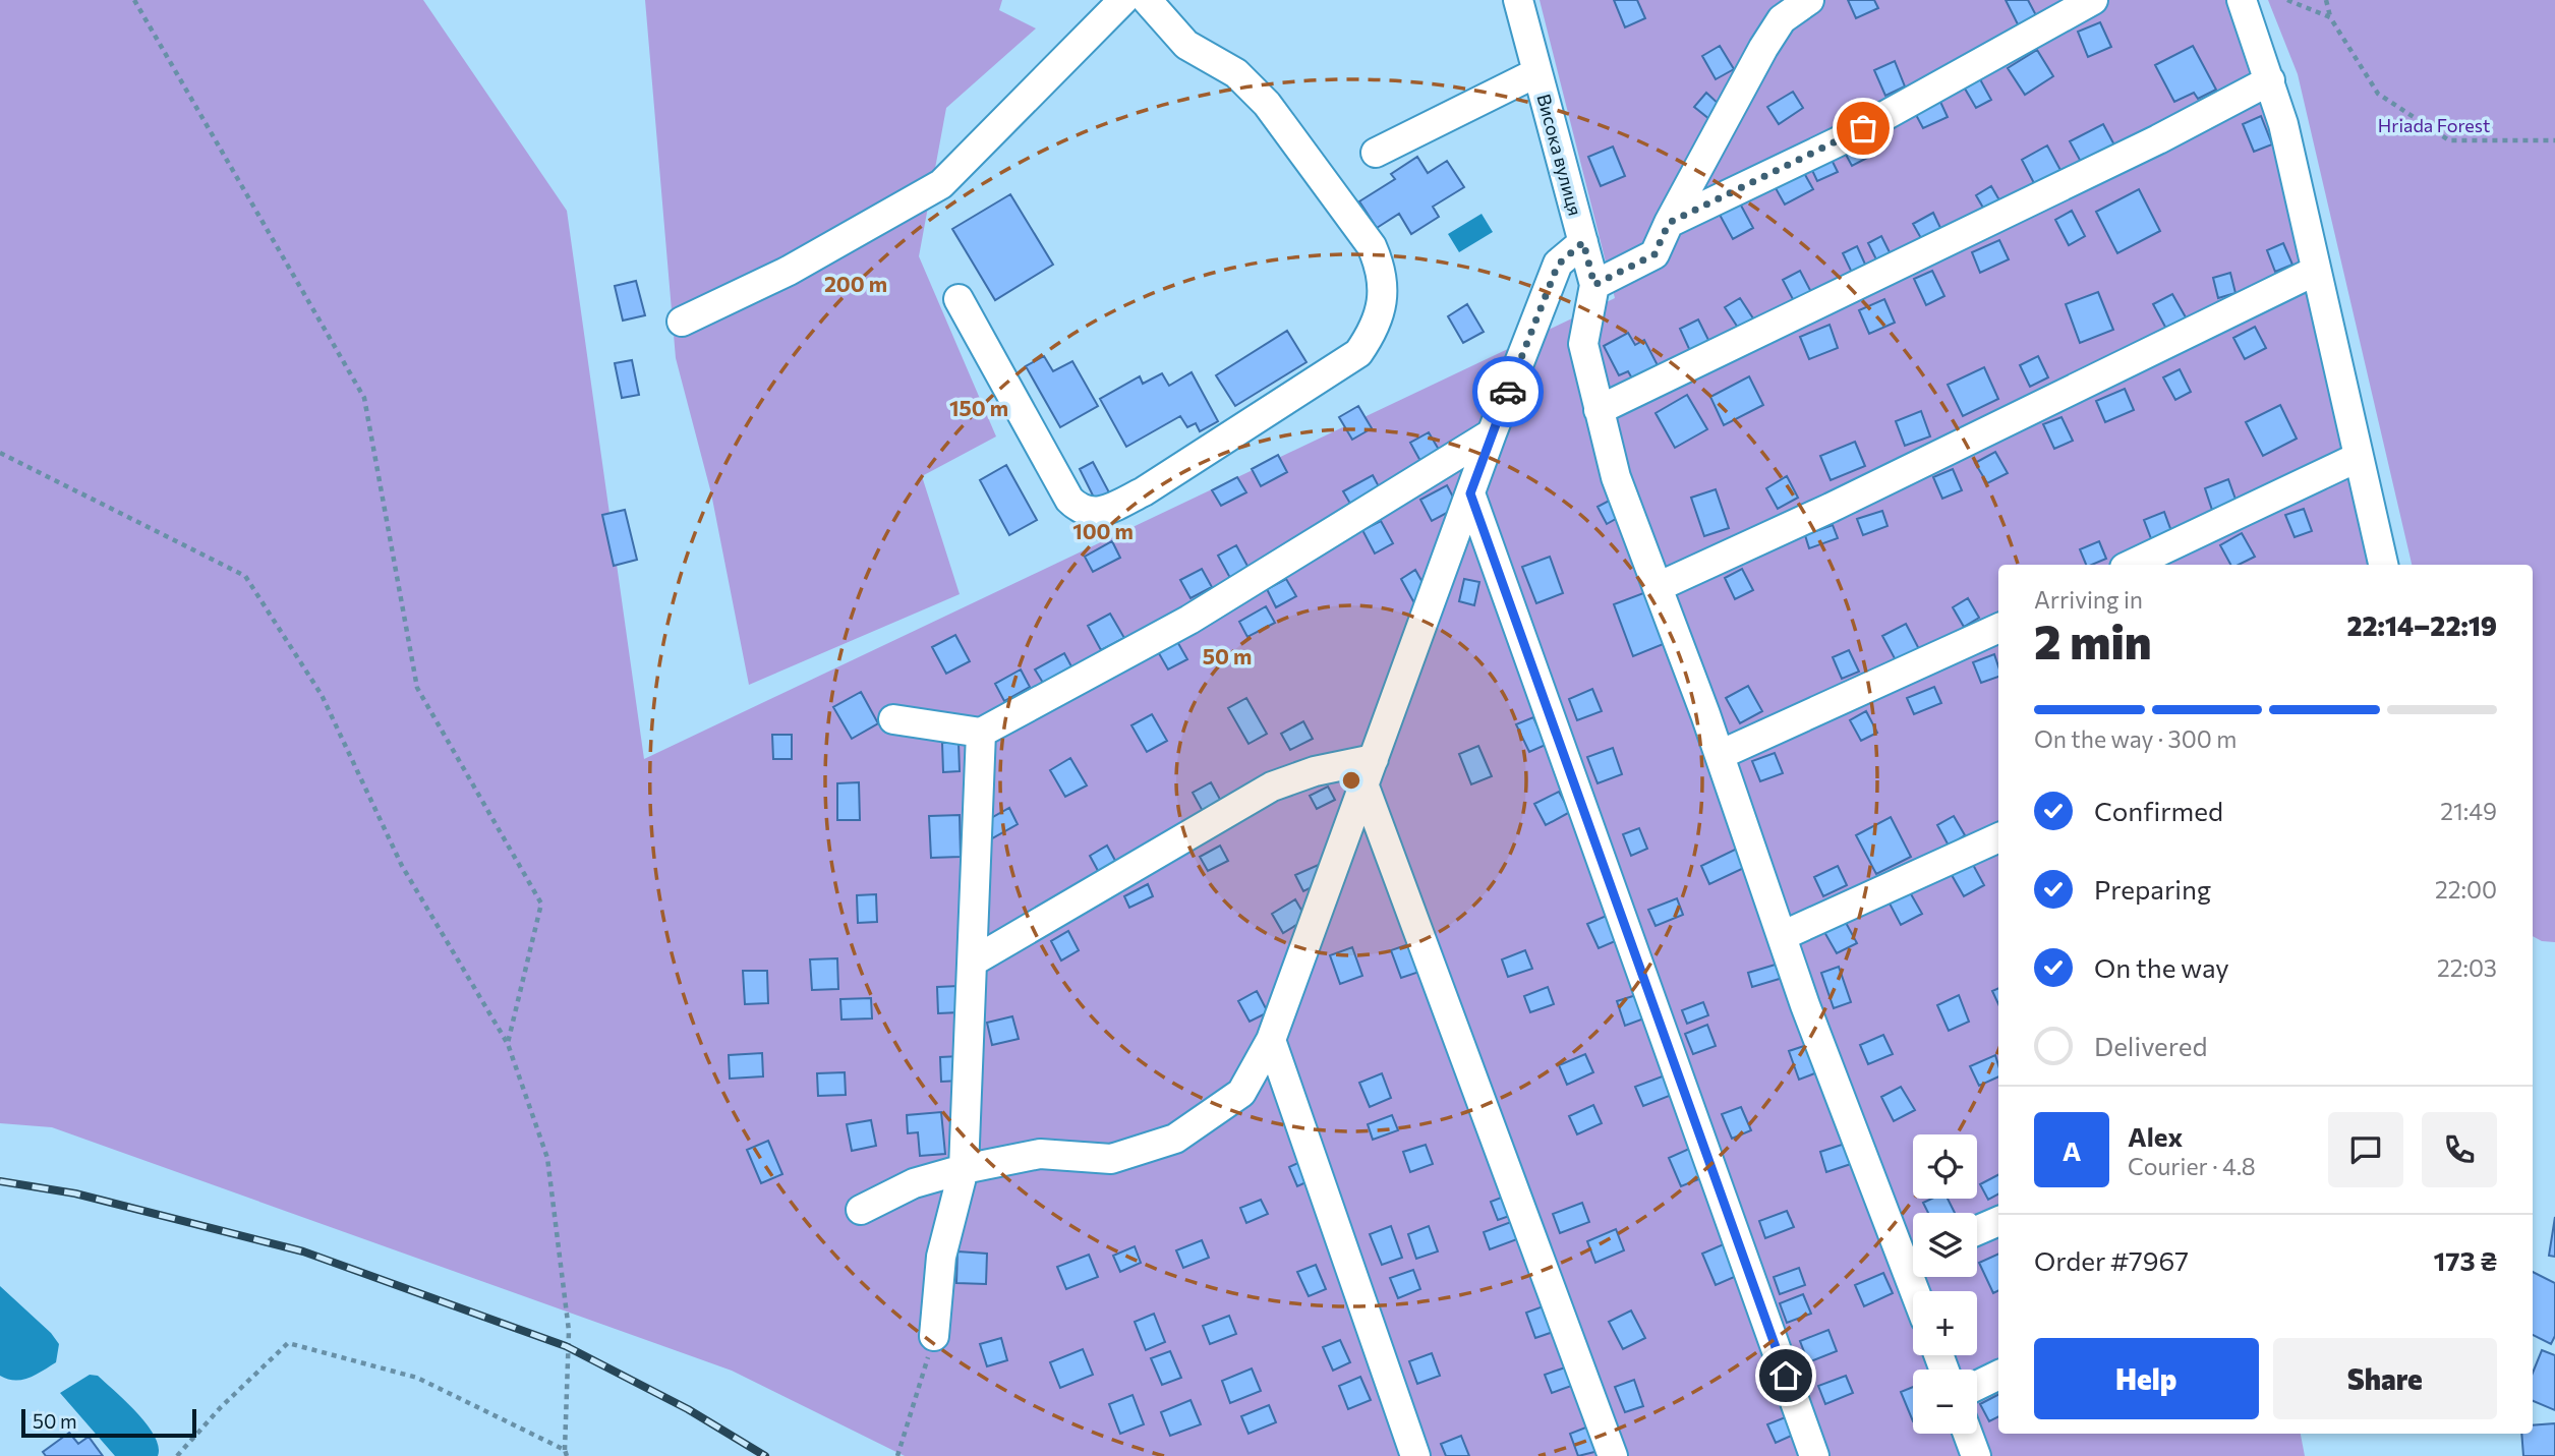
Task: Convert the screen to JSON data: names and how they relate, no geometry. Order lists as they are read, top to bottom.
{
  "streets": {
    "street": ["Висока вулиця"]
  },
  "parks": ["Hriada Forest"],
  "scale_bar": "50 m",
  "page": {
    "heading": ["2 min", "Arriving in", "22:14–22:19"],
    "panel": [
      "Alex",
      "Courier · 4.8",
      "Order #7967",
      "173 ₴"
    ],
    "bar": "On the way · 300 m",
    "list": [
      ["Confirmed", "21:49"],
      ["Preparing", "22:00"],
      ["On the way", "22:03"],
      "Delivered"
    ],
    "round": "A",
    "map_buttons": ["+", "−"],
    "buttons": ["Help", "Share"],
    "scale": "50 m"
  },
  "rings": [
    "200 m",
    "150 m",
    "100 m",
    "50 m"
  ]
}
